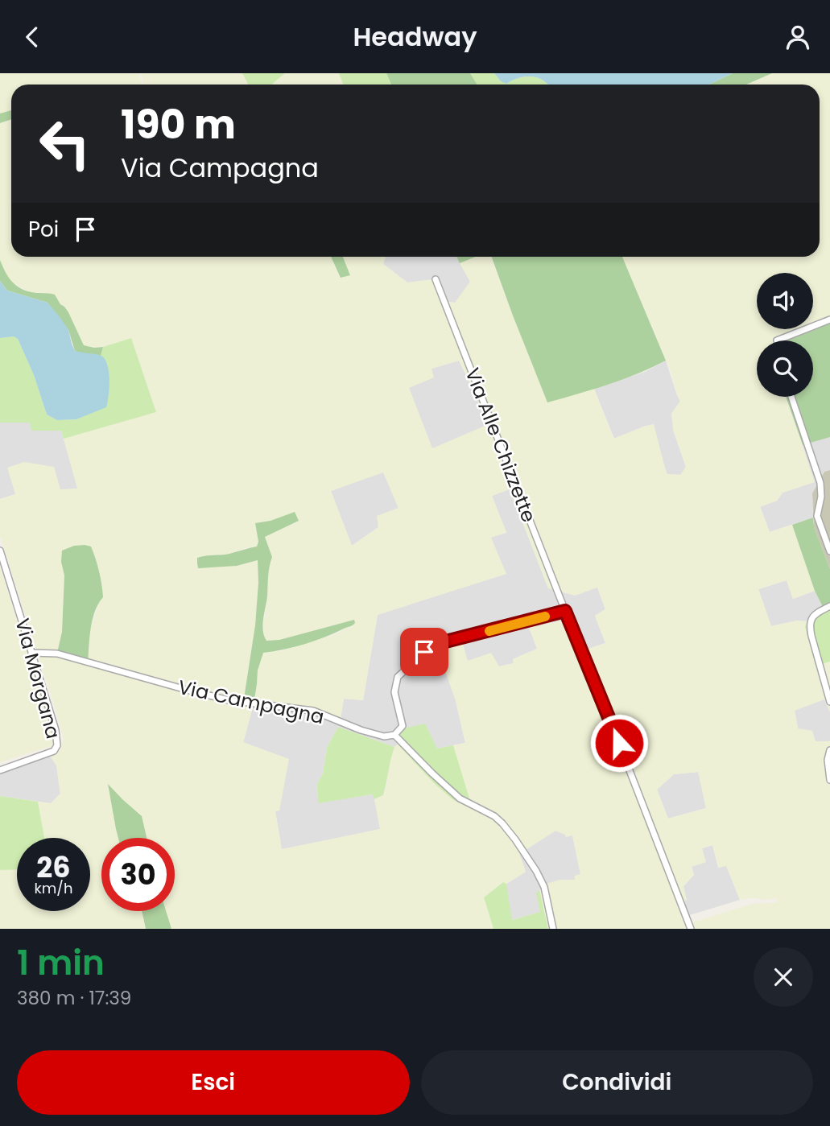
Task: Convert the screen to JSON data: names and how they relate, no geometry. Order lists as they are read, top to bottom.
{
  "streets": {
    "street": ["Via Alle Chizzette", "Via Morgana", "Via Campagna"]
  },
  "crossings": [
    ["Via Morgana", "Via Campagna"]
  ],
  "page": {
    "header": "Headway",
    "turn": ["190 m", "Via Campagna"],
    "then": "Poi",
    "speed": "26 km/h",
    "limit": "30",
    "heading": ["1 min", "380 m · 17:39"],
    "buttons": ["Esci", "Condividi"]
  }
}
